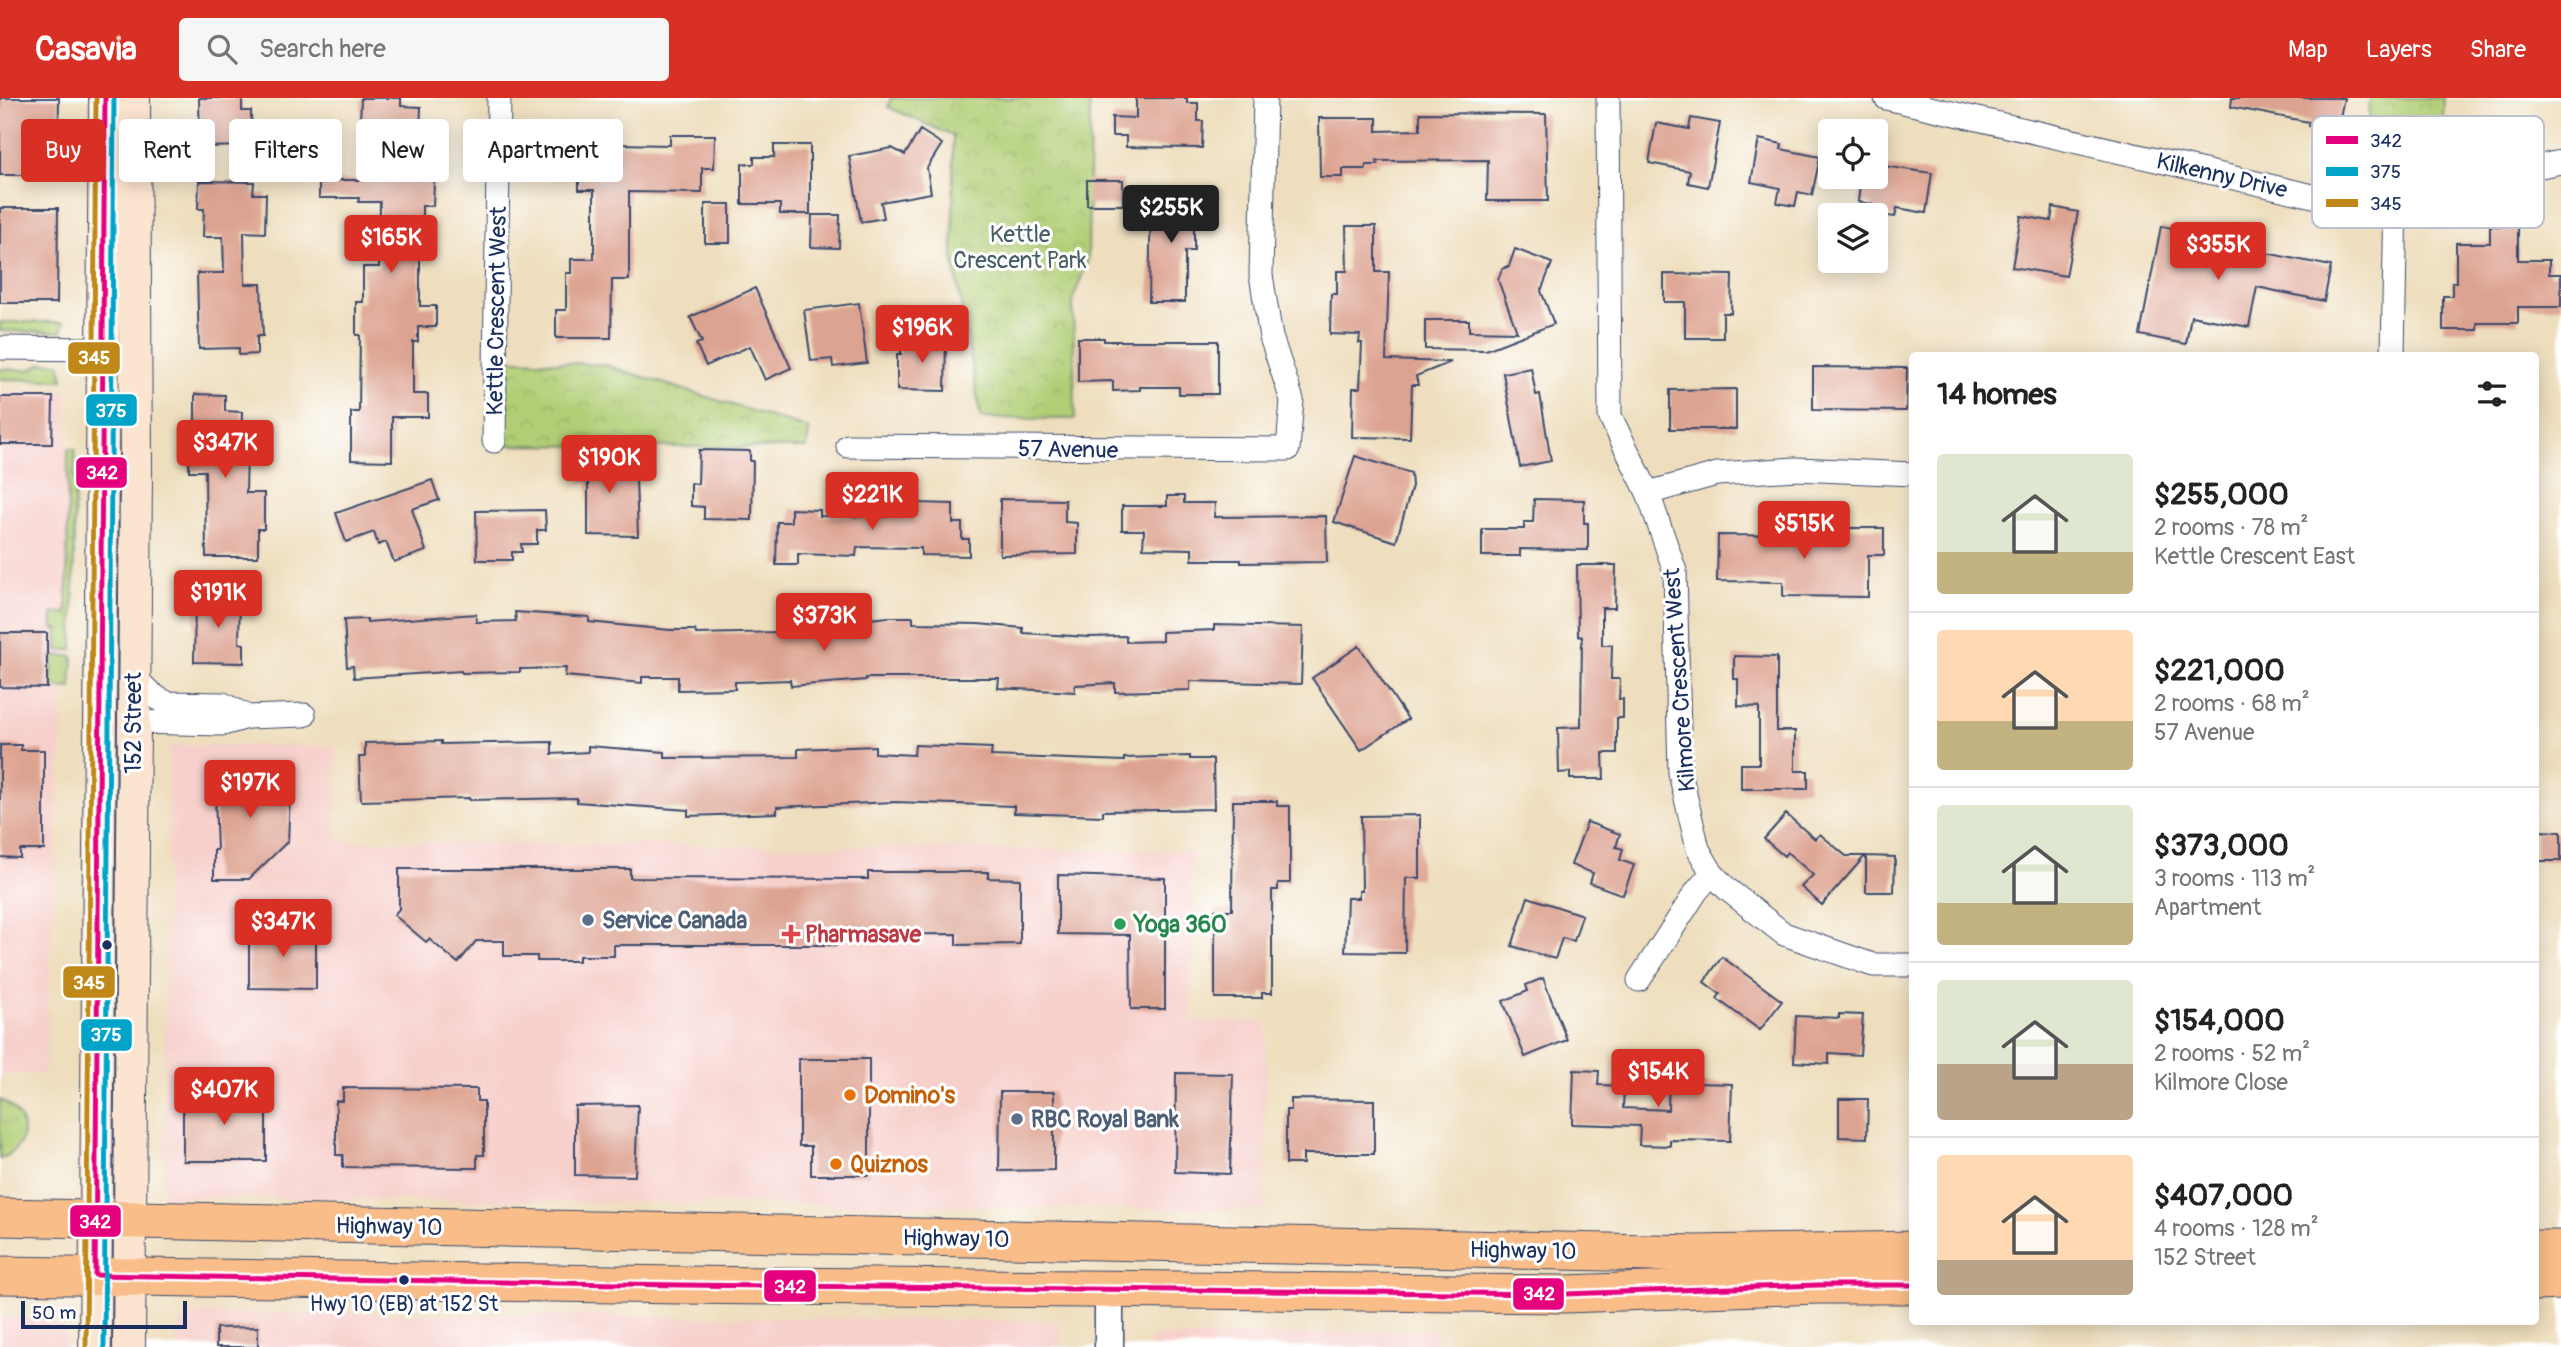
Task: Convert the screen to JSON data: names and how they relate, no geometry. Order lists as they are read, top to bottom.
{
  "streets": {
    "highway": ["Highway 10"],
    "main road": ["152 Street"],
    "street": [
      "Kilkenny Drive",
      "Kettle Crescent West",
      "57 Avenue",
      "Kilmore Crescent West"
    ]
  },
  "crossings": [
    ["152 Street", "Highway 10"]
  ],
  "parks": ["Kettle Crescent Park"],
  "places": {
    "other": [
      "Service Canada",
      "Yoga 360",
      "Domino's",
      "RBC Royal Bank",
      "Quiznos",
      "Hwy 10 (EB) at 152 St"
    ],
    "health": ["Pharmasave"]
  },
  "lines": ["transit line 342", "transit line 375", "transit line 345"],
  "legend": ["342", "375", "345"],
  "scale_bar": "50 m",
  "page": {
    "header": "Casavia",
    "search": "Search here",
    "nav": ["Map", "Layers", "Share"],
    "chip": [
      "Buy",
      "Rent",
      "Filters",
      "New",
      "Apartment"
    ],
    "price": [
      "$255K",
      "$165K",
      "$355K",
      "$196K",
      "$347K",
      "$190K",
      "$221K",
      "$515K",
      "$191K",
      "$373K",
      "$197K",
      "$347K",
      "$154K",
      "$407K"
    ],
    "heading": "14 homes",
    "list": [
      {
        "name": "$255,000",
        "note": "2 rooms · 78 m² · Kettle Crescent East"
      },
      {
        "name": "$221,000",
        "note": "2 rooms · 68 m² · 57 Avenue"
      },
      {
        "name": "$373,000",
        "note": "3 rooms · 113 m² · Apartment"
      },
      {
        "name": "$154,000",
        "note": "2 rooms · 52 m² · Kilmore Close"
      },
      {
        "name": "$407,000",
        "note": "4 rooms · 128 m² · 152 Street"
      }
    ],
    "scale": "50 m"
  }
}
